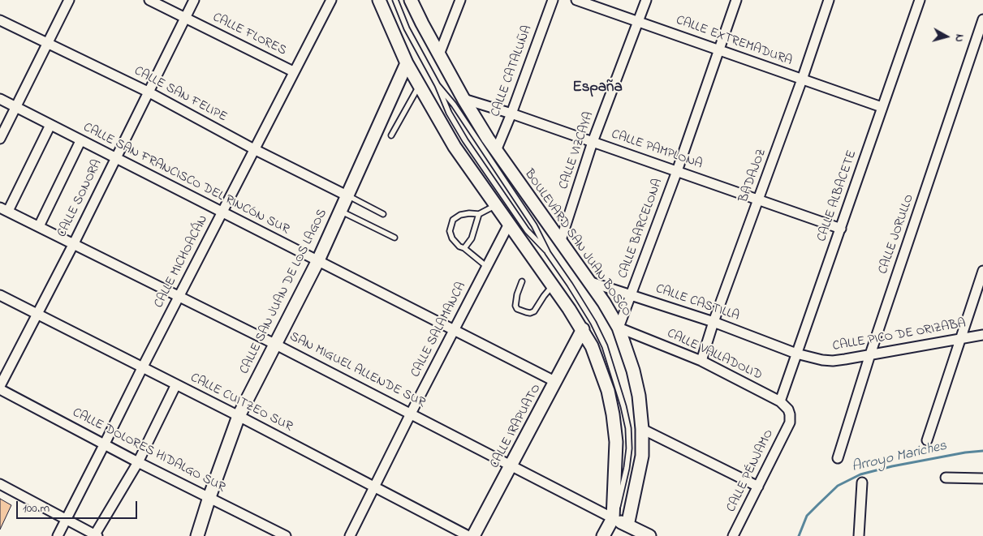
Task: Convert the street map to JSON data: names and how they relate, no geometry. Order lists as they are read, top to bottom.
{
  "streets": {
    "street": [
      "CALLE FLORES",
      "CALLE EXTREMADURA",
      "CALLE CATALUÑA",
      "CALLE SAN FELIPE",
      "CALLE PAMPLONA",
      "CALLE VIZCAYA",
      "BADAJOZ",
      "CALLE SAN FRANCISCO DEL RINCÓN SUR",
      "CALLE ALBACETE",
      "CALLE SONORA",
      "CALLE BARCELONA",
      "CALLE JORULLO",
      "BOULEVARD SAN JUAN BOSCO",
      "CALLE MICHOACÁN",
      "CALLE SAN JUAN DE LOS LAGOS",
      "CALLE CASTILLA",
      "CALLE SALAMANCA",
      "CALLE PICO DE ORIZABA",
      "CALLE VALLADOLID",
      "SAN MIGUEL ALLENDE SUR",
      "CALLE CUITZEO SUR",
      "CALLE IRAPUATO",
      "CALLE DOLORES HIDALGO SUR",
      "CALLE PÉNJAMO"
    ]
  },
  "crossings": [
    ["CALLE FLORES", "CALLE SONORA"],
    ["CALLE FLORES", "CALLE MICHOACÁN"],
    ["CALLE EXTREMADURA", "CALLE VIZCAYA"],
    ["CALLE EXTREMADURA", "BADAJOZ"],
    ["CALLE EXTREMADURA", "CALLE ALBACETE"],
    ["CALLE EXTREMADURA", "CALLE BARCELONA"],
    ["CALLE CATALUÑA", "CALLE PAMPLONA"],
    ["CALLE CATALUÑA", "BOULEVARD SAN JUAN BOSCO"],
    ["CALLE SAN FELIPE", "CALLE SONORA"],
    ["CALLE SAN FELIPE", "CALLE MICHOACÁN"],
    ["CALLE SAN FELIPE", "CALLE SAN JUAN DE LOS LAGOS"],
    ["CALLE PAMPLONA", "CALLE VIZCAYA"],
    ["CALLE PAMPLONA", "BADAJOZ"],
    ["CALLE PAMPLONA", "CALLE ALBACETE"],
    ["CALLE PAMPLONA", "CALLE BARCELONA"],
    ["CALLE PAMPLONA", "BOULEVARD SAN JUAN BOSCO"],
    ["CALLE VIZCAYA", "BOULEVARD SAN JUAN BOSCO"],
    ["BADAJOZ", "CALLE CASTILLA"],
    ["BADAJOZ", "CALLE VALLADOLID"],
    ["CALLE SAN FRANCISCO DEL RINCÓN SUR", "CALLE SONORA"],
    ["CALLE SAN FRANCISCO DEL RINCÓN SUR", "CALLE MICHOACÁN"],
    ["CALLE SAN FRANCISCO DEL RINCÓN SUR", "CALLE SAN JUAN DE LOS LAGOS"],
    ["CALLE SAN FRANCISCO DEL RINCÓN SUR", "CALLE SALAMANCA"],
    ["CALLE SAN FRANCISCO DEL RINCÓN SUR", "CALLE IRAPUATO"],
    ["CALLE ALBACETE", "CALLE CASTILLA"],
    ["CALLE ALBACETE", "CALLE PICO DE ORIZABA"],
    ["CALLE ALBACETE", "CALLE VALLADOLID"],
    ["CALLE ALBACETE", "CALLE PÉNJAMO"],
    ["CALLE SONORA", "SAN MIGUEL ALLENDE SUR"],
    ["CALLE SONORA", "CALLE CUITZEO SUR"],
    ["CALLE BARCELONA", "BOULEVARD SAN JUAN BOSCO"],
    ["CALLE BARCELONA", "CALLE CASTILLA"],
    ["CALLE BARCELONA", "CALLE VALLADOLID"],
    ["CALLE JORULLO", "CALLE PICO DE ORIZABA"],
    ["BOULEVARD SAN JUAN BOSCO", "CALLE CASTILLA"],
    ["BOULEVARD SAN JUAN BOSCO", "CALLE VALLADOLID"],
    ["CALLE MICHOACÁN", "SAN MIGUEL ALLENDE SUR"],
    ["CALLE MICHOACÁN", "CALLE CUITZEO SUR"],
    ["CALLE MICHOACÁN", "CALLE DOLORES HIDALGO SUR"],
    ["CALLE SAN JUAN DE LOS LAGOS", "SAN MIGUEL ALLENDE SUR"],
    ["CALLE SAN JUAN DE LOS LAGOS", "CALLE CUITZEO SUR"],
    ["CALLE SAN JUAN DE LOS LAGOS", "CALLE DOLORES HIDALGO SUR"],
    ["CALLE CASTILLA", "CALLE PICO DE ORIZABA"],
    ["CALLE SALAMANCA", "SAN MIGUEL ALLENDE SUR"],
    ["CALLE SALAMANCA", "CALLE CUITZEO SUR"],
    ["CALLE VALLADOLID", "CALLE PÉNJAMO"],
    ["SAN MIGUEL ALLENDE SUR", "CALLE IRAPUATO"]
  ],
  "districts": ["España"],
  "water": ["Arroyo Mariches"],
  "scale_bar": "100 m",
  "north": "right"
}
